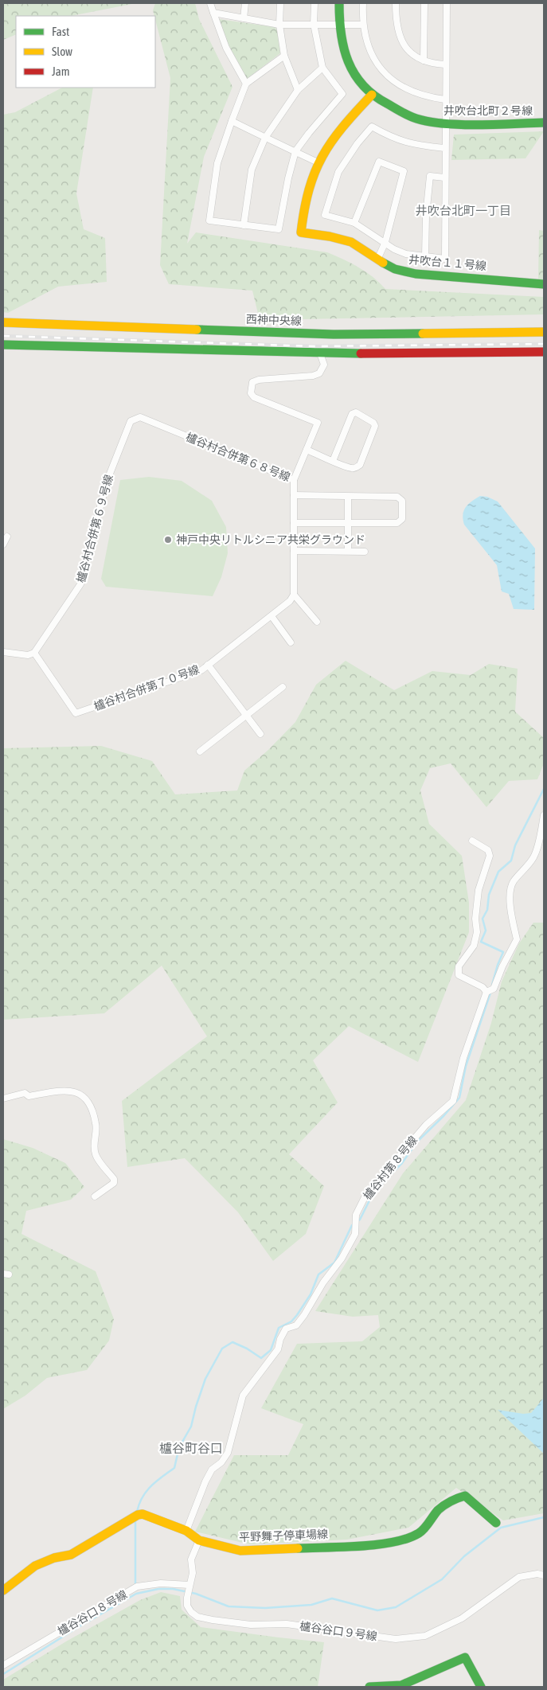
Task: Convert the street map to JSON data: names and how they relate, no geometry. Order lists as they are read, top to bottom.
{
  "streets": {
    "street": [
      "井吹台北町２号線",
      "井吹台１１号線",
      "西神中央線",
      "櫨谷村合併第６８号線",
      "櫨谷村合併第６９号線",
      "櫨谷村合併第７０号線",
      "櫨谷村第８号線",
      "平野舞子停車場線",
      "櫨谷谷口８号線",
      "櫨谷谷口９号線"
    ]
  },
  "crossings": [
    ["井吹台北町２号線", "井吹台１１号線"],
    ["櫨谷村合併第６８号線", "櫨谷村合併第６９号線"],
    ["櫨谷村合併第６９号線", "櫨谷村合併第７０号線"],
    ["櫨谷村第８号線", "平野舞子停車場線"],
    ["平野舞子停車場線", "櫨谷谷口９号線"],
    ["櫨谷谷口８号線", "櫨谷谷口９号線"]
  ],
  "districts": ["井吹台北町一丁目", "櫨谷町谷口"],
  "places": ["神戸中央リトルシニア共栄グラウンド"],
  "legend": ["Fast", "Slow", "Jam"]
}
